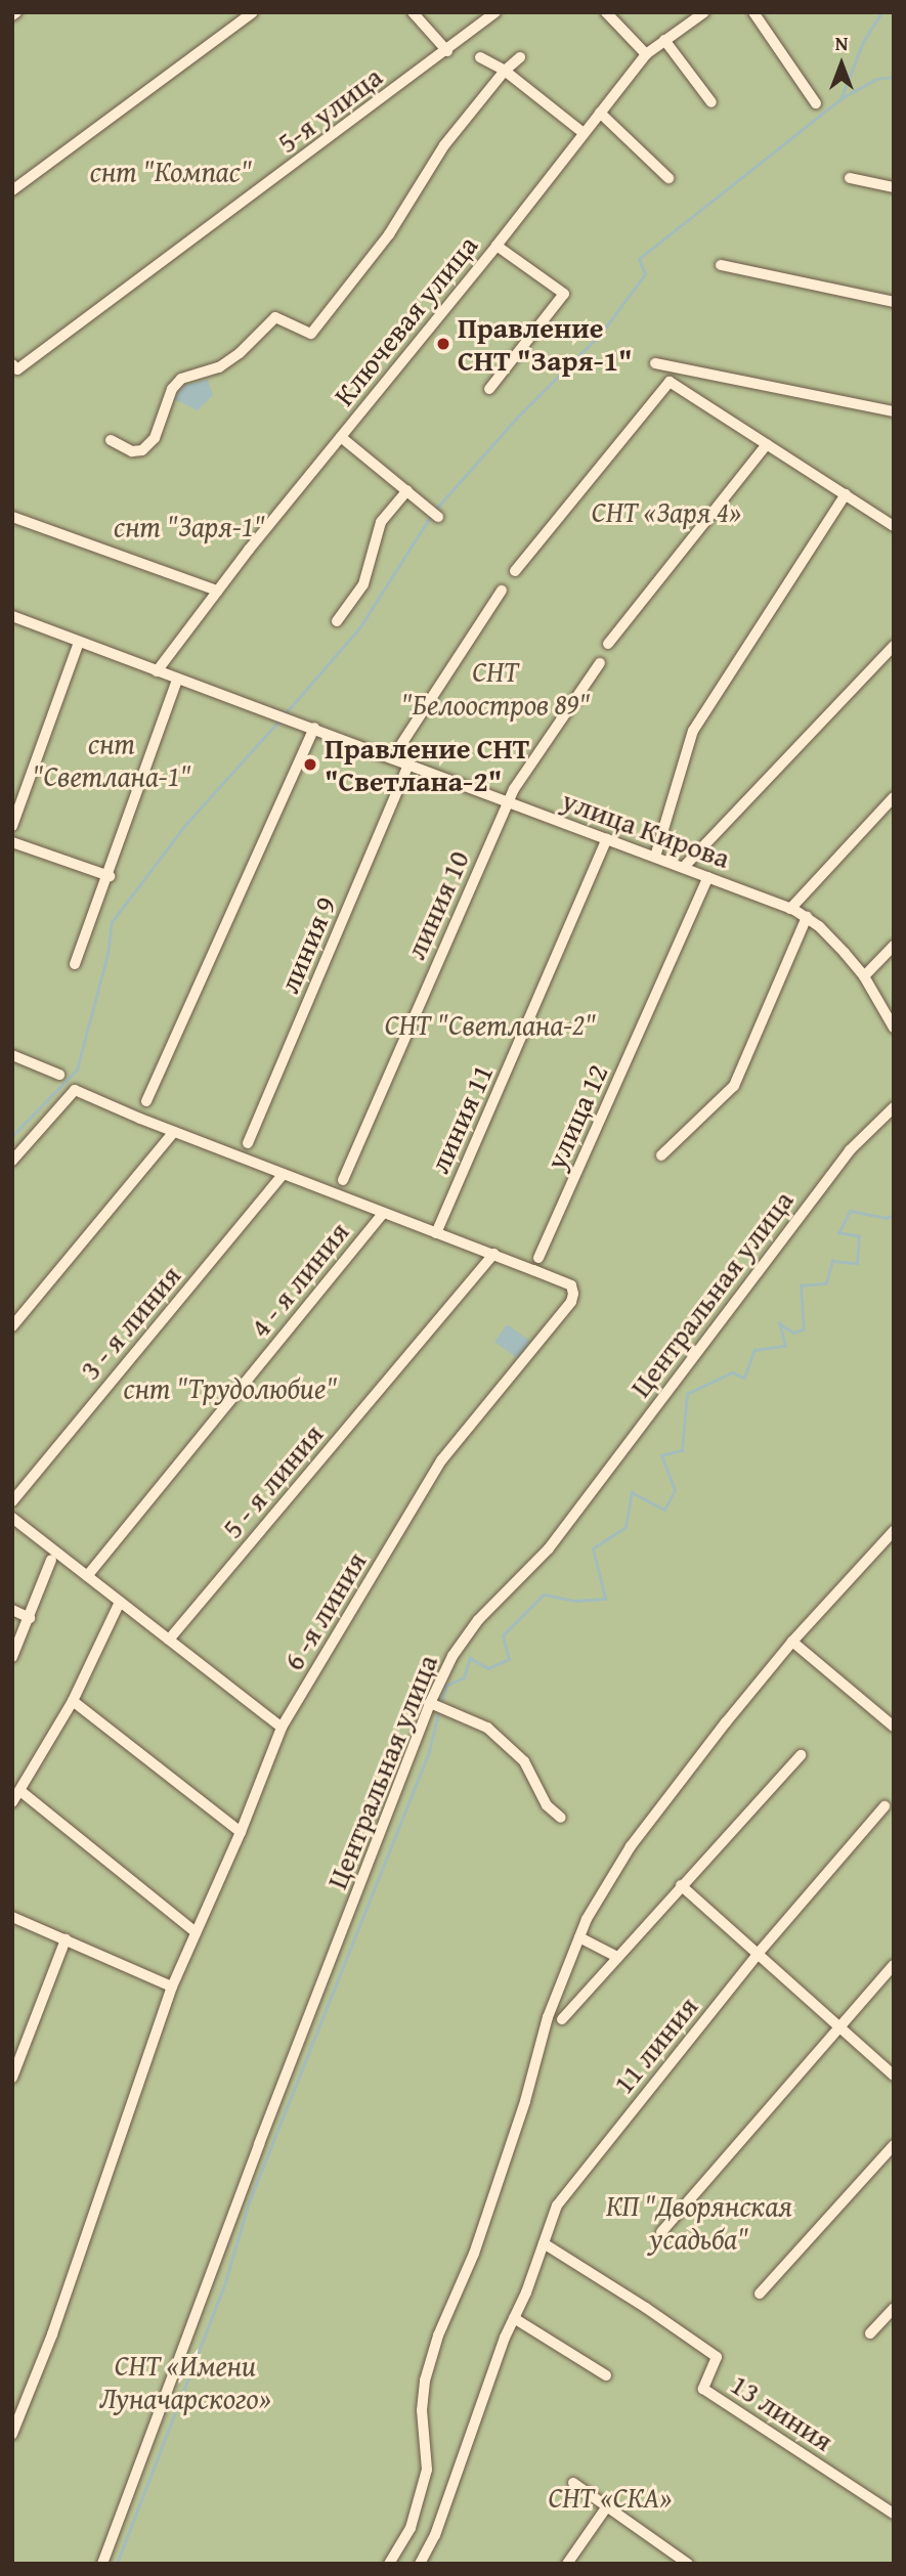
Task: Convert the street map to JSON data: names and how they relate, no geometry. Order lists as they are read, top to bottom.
{
  "streets": {
    "street": [
      "5-я улица",
      "Ключевая улица",
      "улица Кирова",
      "линия 10",
      "линия 9",
      "улица 12",
      "линия 11",
      "4 - я линия",
      "Центральная улица",
      "3 - я линия",
      "5 - я линия",
      "6 -я линия",
      "11 линия",
      "13 линия"
    ]
  },
  "crossings": [
    ["Ключевая улица", "улица Кирова"],
    ["улица Кирова", "линия 10"],
    ["улица Кирова", "линия 9"],
    ["улица Кирова", "улица 12"],
    ["улица Кирова", "линия 11"],
    ["5 - я линия", "6 -я линия"],
    ["11 линия", "13 линия"]
  ],
  "parks": [
    "снт \"Компас\"",
    "СНТ «Заря 4»",
    "снт \"Заря-1\"",
    "СНТ \"Белоостров 89\"",
    "снт \"Светлана-1\"",
    "СНТ \"Светлана-2\"",
    "снт \"Трудолюбие\"",
    "КП \"Дворянская усадьба\"",
    "СНТ «Имени Луначарского»",
    "СНТ «СКА»"
  ],
  "places": ["Правление СНТ \"Заря-1\"", "Правление СНТ \"Светлана-2\""],
  "north": "top"
}
